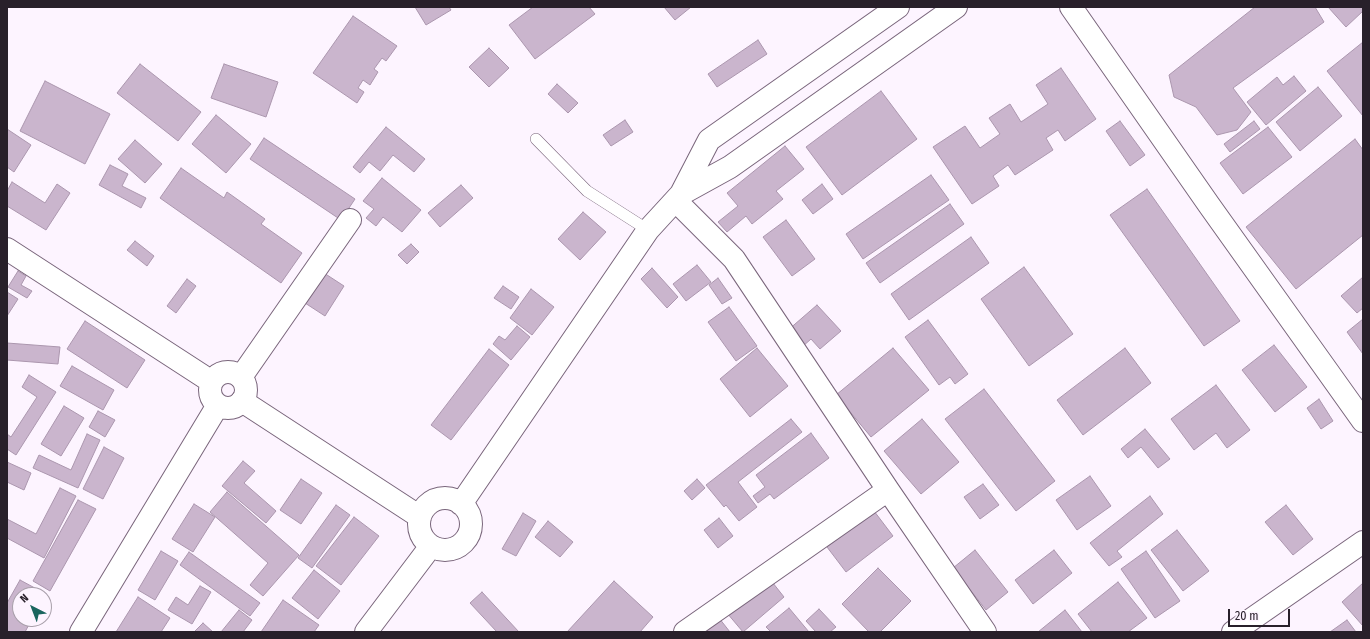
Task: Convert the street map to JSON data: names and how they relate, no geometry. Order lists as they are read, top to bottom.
{
  "scale_bar": "20 m",
  "north": "top left"
}
